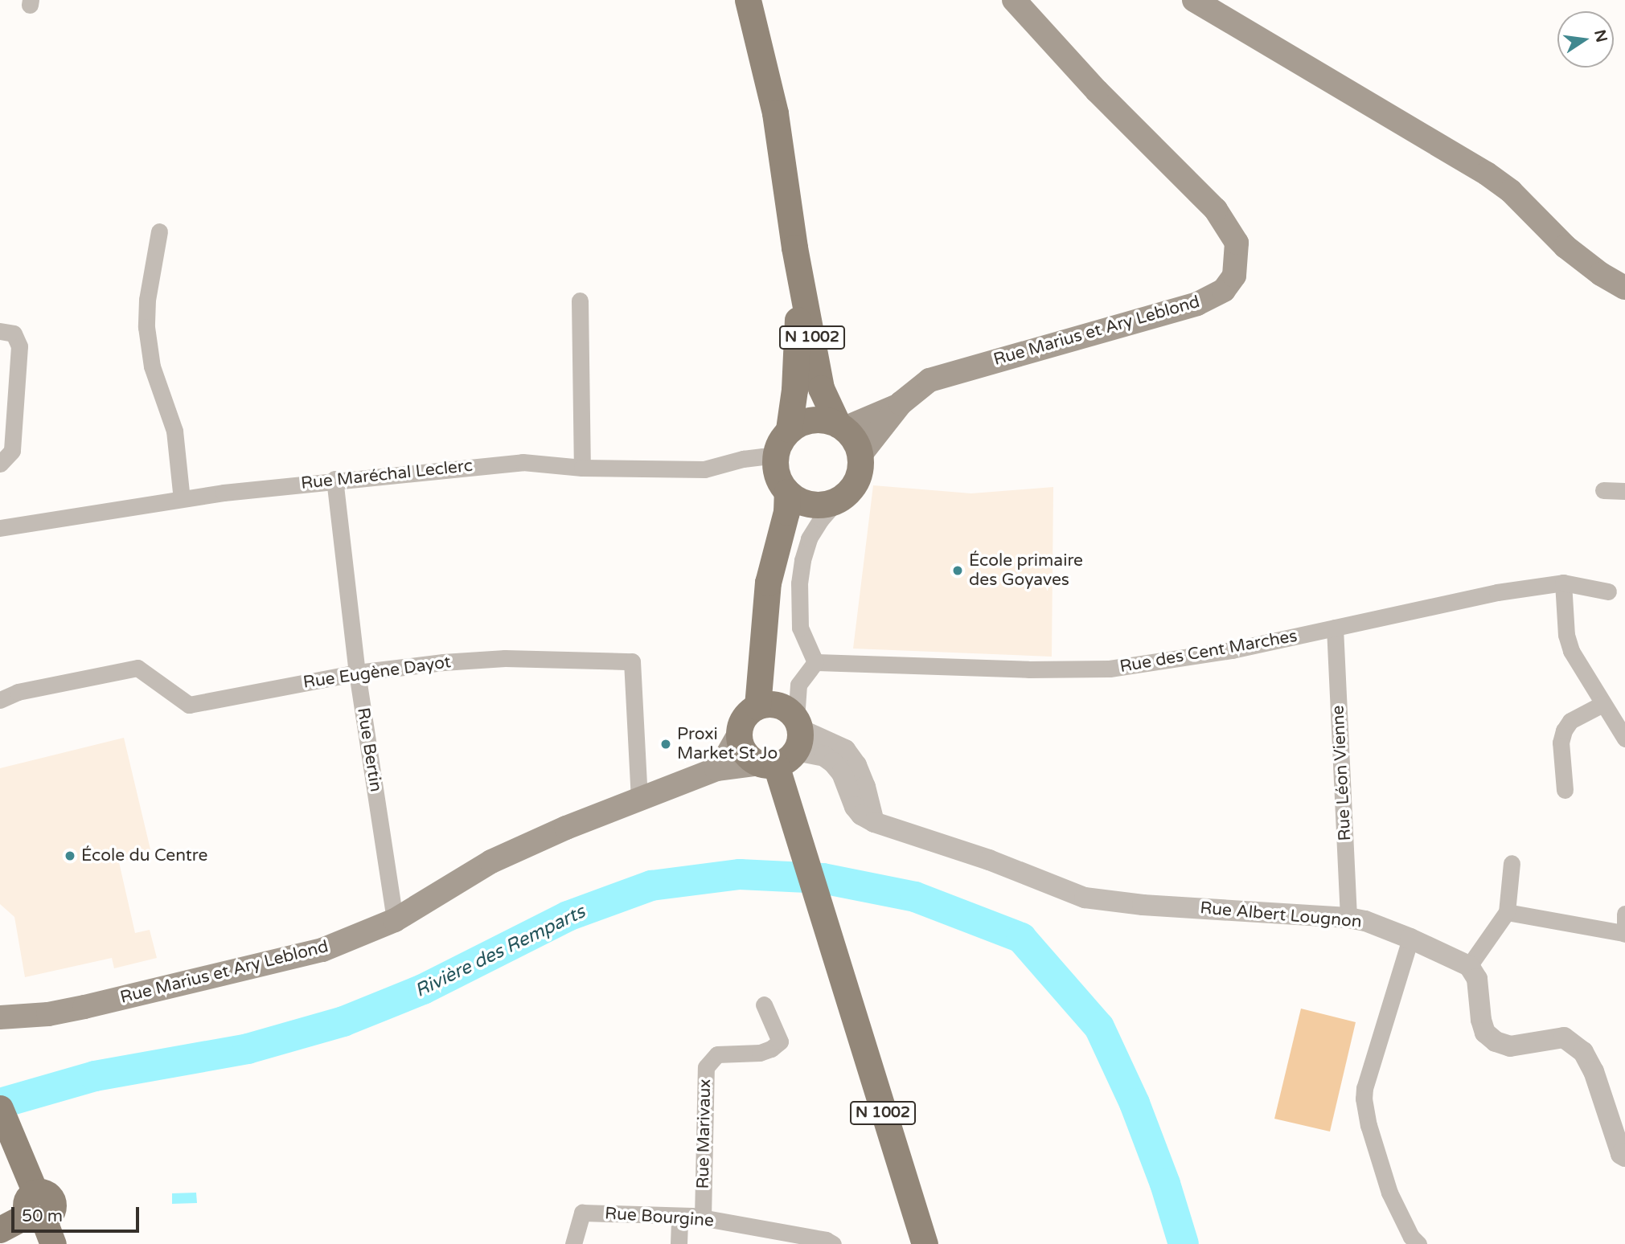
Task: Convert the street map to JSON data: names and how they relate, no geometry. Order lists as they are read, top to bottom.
{
  "streets": {
    "main road": ["Rue Marius et Ary Leblond", "N 1002"],
    "street": [
      "Rue Maréchal Leclerc",
      "Rue des Cent Marches",
      "Rue Eugène Dayot",
      "Rue Bertin",
      "Rue Léon Vienne",
      "Rue Albert Lougnon",
      "Rue Marivaux",
      "Rue Bourgine"
    ]
  },
  "crossings": [
    ["Rue Marius et Ary Leblond", "N 1002"],
    ["Rue Marius et Ary Leblond", "Rue Maréchal Leclerc"],
    ["Rue Marius et Ary Leblond", "Rue Eugène Dayot"],
    ["Rue Marius et Ary Leblond", "Rue Bertin"],
    ["Rue Marius et Ary Leblond", "Rue Albert Lougnon"],
    ["N 1002", "Rue Maréchal Leclerc"],
    ["N 1002", "Rue Albert Lougnon"],
    ["Rue Maréchal Leclerc", "Rue Bertin"],
    ["Rue des Cent Marches", "Rue Léon Vienne"],
    ["Rue Eugène Dayot", "Rue Bertin"],
    ["Rue Léon Vienne", "Rue Albert Lougnon"],
    ["Rue Marivaux", "Rue Bourgine"]
  ],
  "water": ["Rivière des Remparts"],
  "places": ["École primaire des Goyaves", "Proxi Market St Jo", "École du Centre"],
  "scale_bar": "50 m",
  "north": "right"
}
